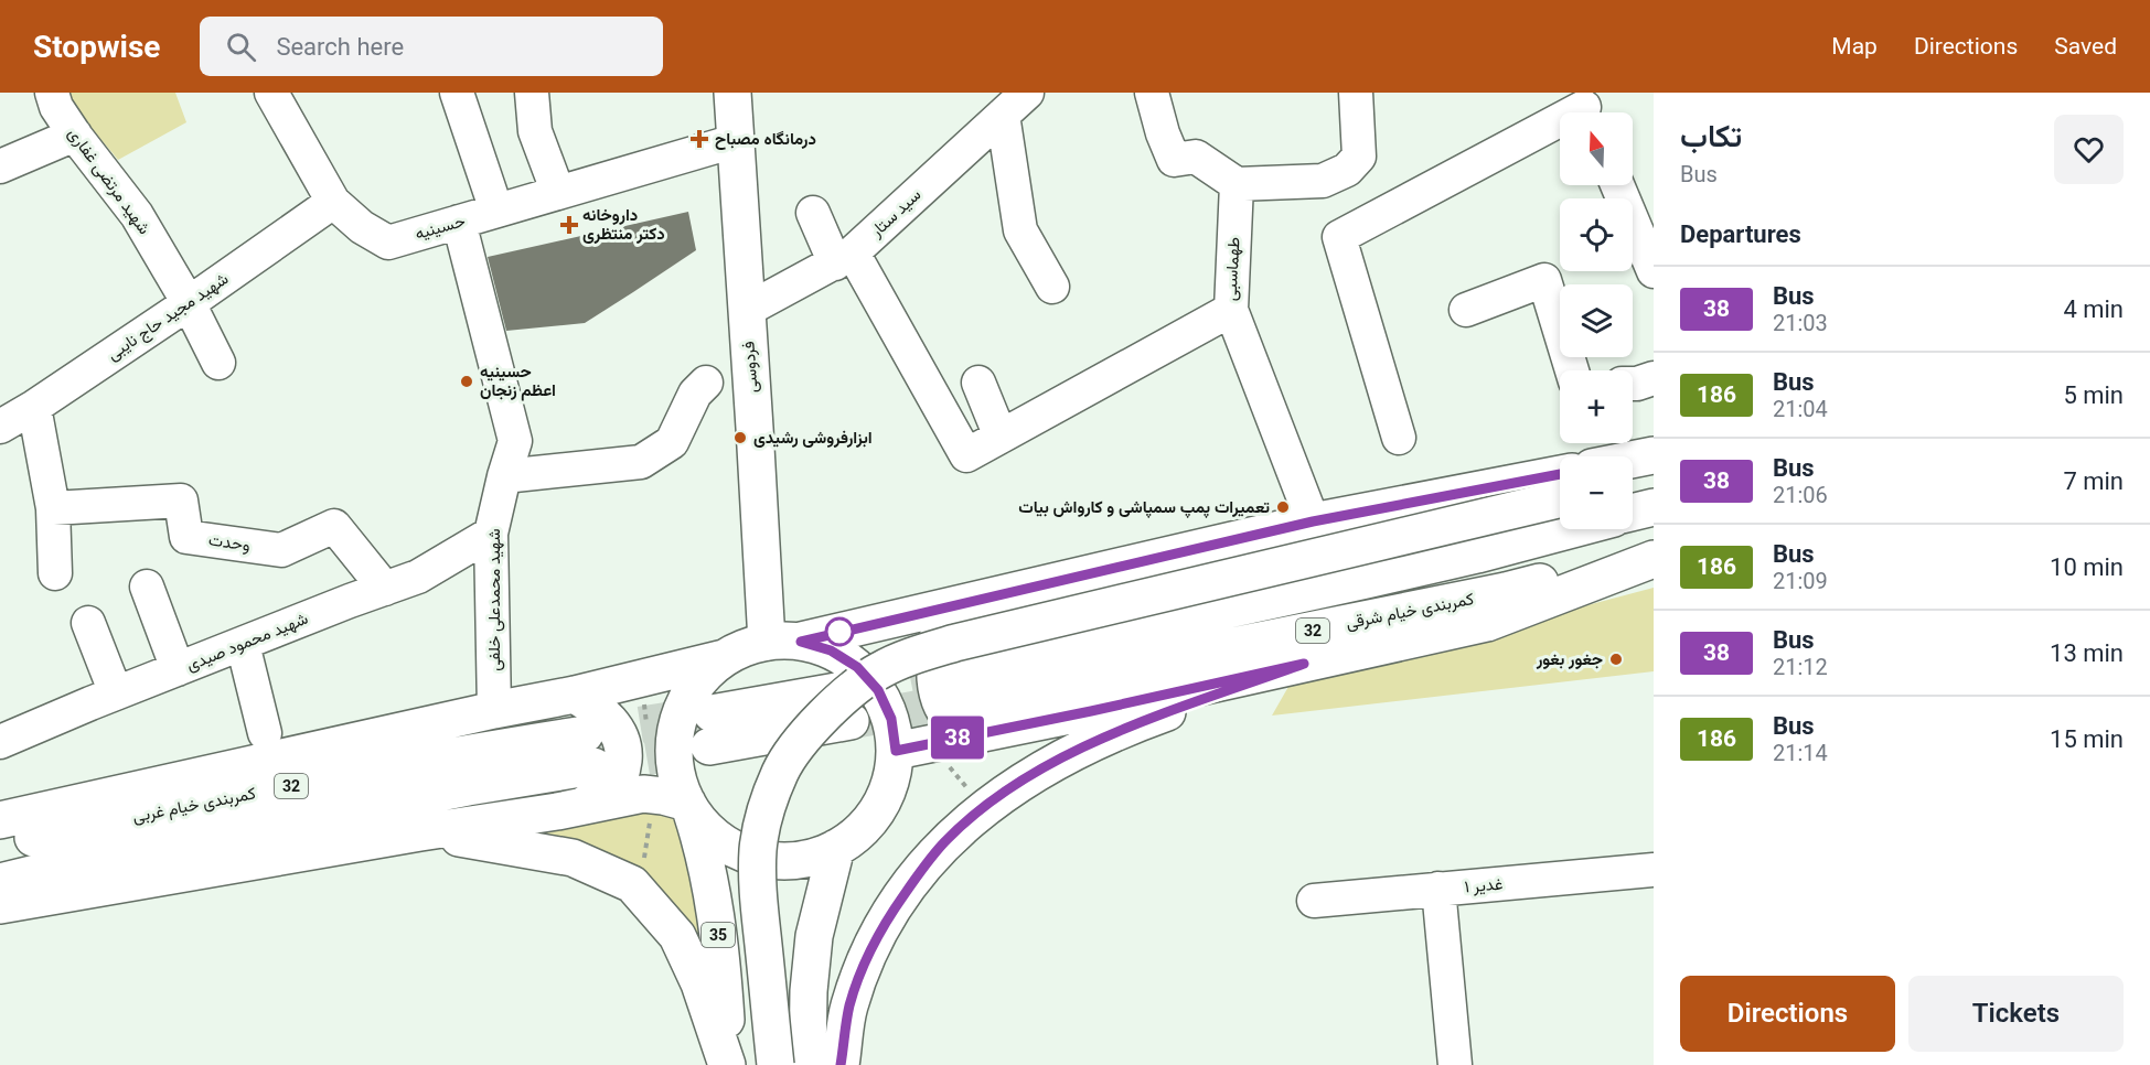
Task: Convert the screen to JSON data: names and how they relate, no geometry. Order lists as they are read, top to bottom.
{
  "streets": {
    "main road": [
      "فردوسی",
      "کمربندی خیام شرقی",
      "32",
      "کمربندی خیام غربی",
      "35"
    ],
    "street": [
      "شهید مرتضی غفاری",
      "سید ستار",
      "حسینیه",
      "طهماسبی",
      "شهید مجید حاج نایبی",
      "وحدت",
      "شهید محمدعلی خلفی",
      "شهید محمود صیدی",
      "غدیر ۱"
    ]
  },
  "crossings": [
    ["شهید مرتضی غفاری", "شهید مجید حاج نایبی"],
    ["سید ستار", "فردوسی"],
    ["حسینیه", "شهید مجید حاج نایبی"],
    ["حسینیه", "فردوسی"],
    ["حسینیه", "شهید محمدعلی خلفی"],
    ["فردوسی", "35"],
    ["وحدت", "شهید محمود صیدی"],
    ["شهید محمدعلی خلفی", "شهید محمود صیدی"]
  ],
  "places": {
    "health": ["درمانگاه مصباح", "داروخانه دکتر منتظری"],
    "other": [
      "حسینیه اعظم زنجان",
      "ابزارفروشی رشیدی",
      "تعمیرات پمپ سمپاشی و کارواش بیات",
      "جغور بغور"
    ]
  },
  "lines": ["bus line 38"],
  "north": "top",
  "page": {
    "header": "Stopwise",
    "search": "Search here",
    "nav": ["Map", "Directions", "Saved"],
    "on_map": "38",
    "heading": [
      ["تکاب", "Bus"],
      "Departures"
    ],
    "map_buttons": ["+", "−"],
    "list": [
      {
        "mark": "38",
        "name": "Bus",
        "note": "21:03",
        "value": "4 min"
      },
      {
        "mark": "186",
        "name": "Bus",
        "note": "21:04",
        "value": "5 min"
      },
      {
        "mark": "38",
        "name": "Bus",
        "note": "21:06",
        "value": "7 min"
      },
      {
        "mark": "186",
        "name": "Bus",
        "note": "21:09",
        "value": "10 min"
      },
      {
        "mark": "38",
        "name": "Bus",
        "note": "21:12",
        "value": "13 min"
      },
      {
        "mark": "186",
        "name": "Bus",
        "note": "21:14",
        "value": "15 min"
      }
    ],
    "buttons": ["Directions", "Tickets"]
  }
}
